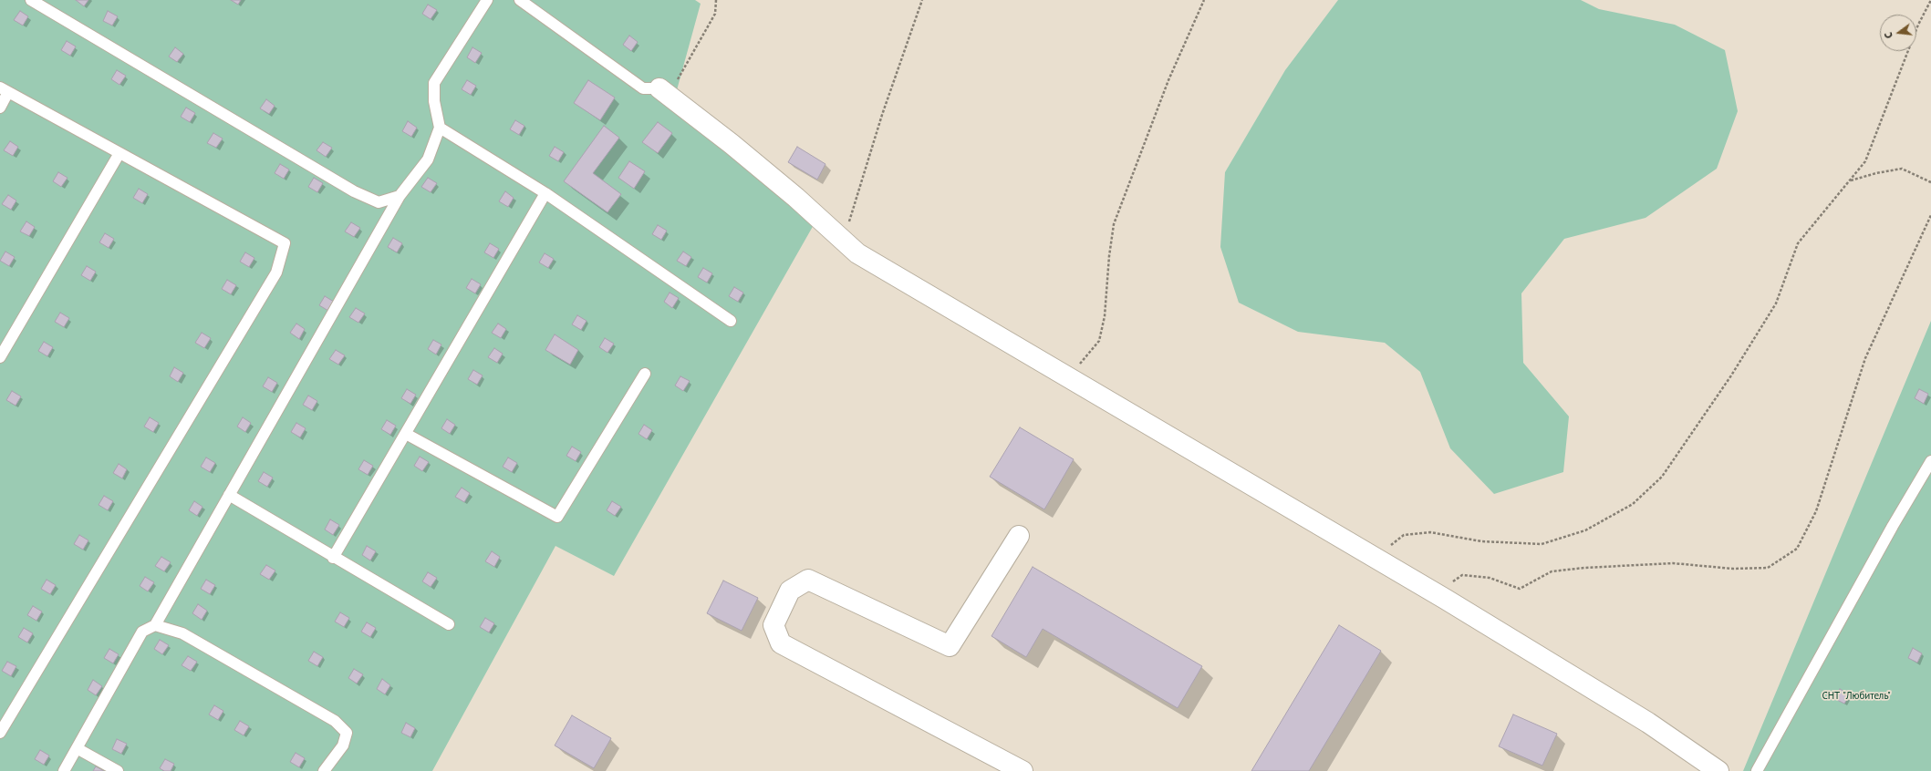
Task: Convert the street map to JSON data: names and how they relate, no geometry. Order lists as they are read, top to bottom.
{
  "parks": ["СНТ \"Любитель\""],
  "north": "left"
}
